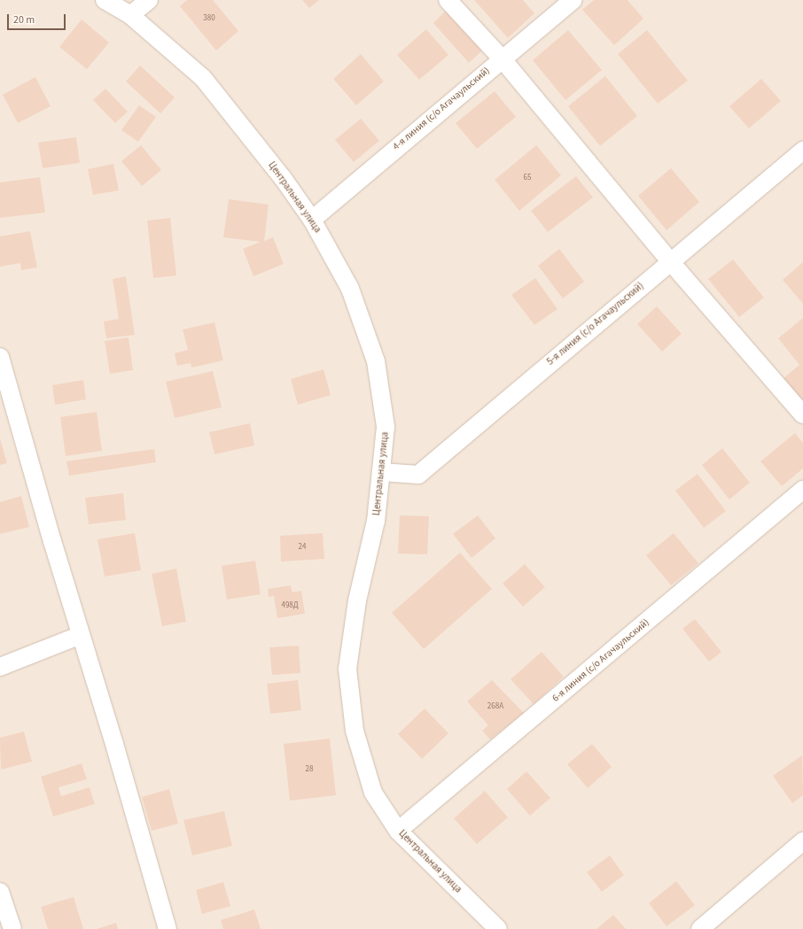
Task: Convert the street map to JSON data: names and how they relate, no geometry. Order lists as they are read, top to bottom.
{
  "streets": {
    "street": [
      "4-я линия (с/о Агачаульский)",
      "Центральная улица",
      "5-я линия (с/о Агачаульский)",
      "6-я линия (с/о Агачаульский)"
    ]
  },
  "crossings": [
    ["4-я линия (с/о Агачаульский)", "Центральная улица"],
    ["Центральная улица", "5-я линия (с/о Агачаульский)"],
    ["Центральная улица", "6-я линия (с/о Агачаульский)"]
  ],
  "house_numbers": [
    "380",
    "65",
    "24",
    "498Д",
    "268А",
    "28"
  ],
  "scale_bar": "20 m"
}
